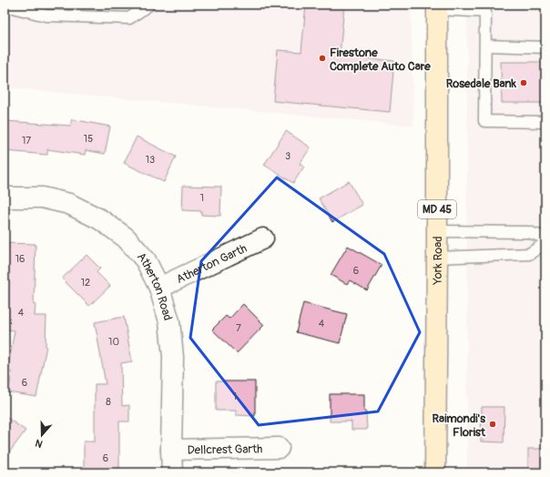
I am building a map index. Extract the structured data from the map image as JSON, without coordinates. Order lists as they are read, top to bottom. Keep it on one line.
{"streets":{"main road":["MD 45","York Road"],"street":["Atherton Garth","Atherton Road","Dellcrest Garth"]},"crossings":[["Atherton Garth","Atherton Road"],["Atherton Road","Dellcrest Garth"]],"places":["Firestone Complete Auto Care","Rosedale Bank","Raimondi's Florist"],"house_numbers":["15","17","3","13","1","16","6","12","4","4","7","10","6","1","8","6"],"north":"bottom"}
